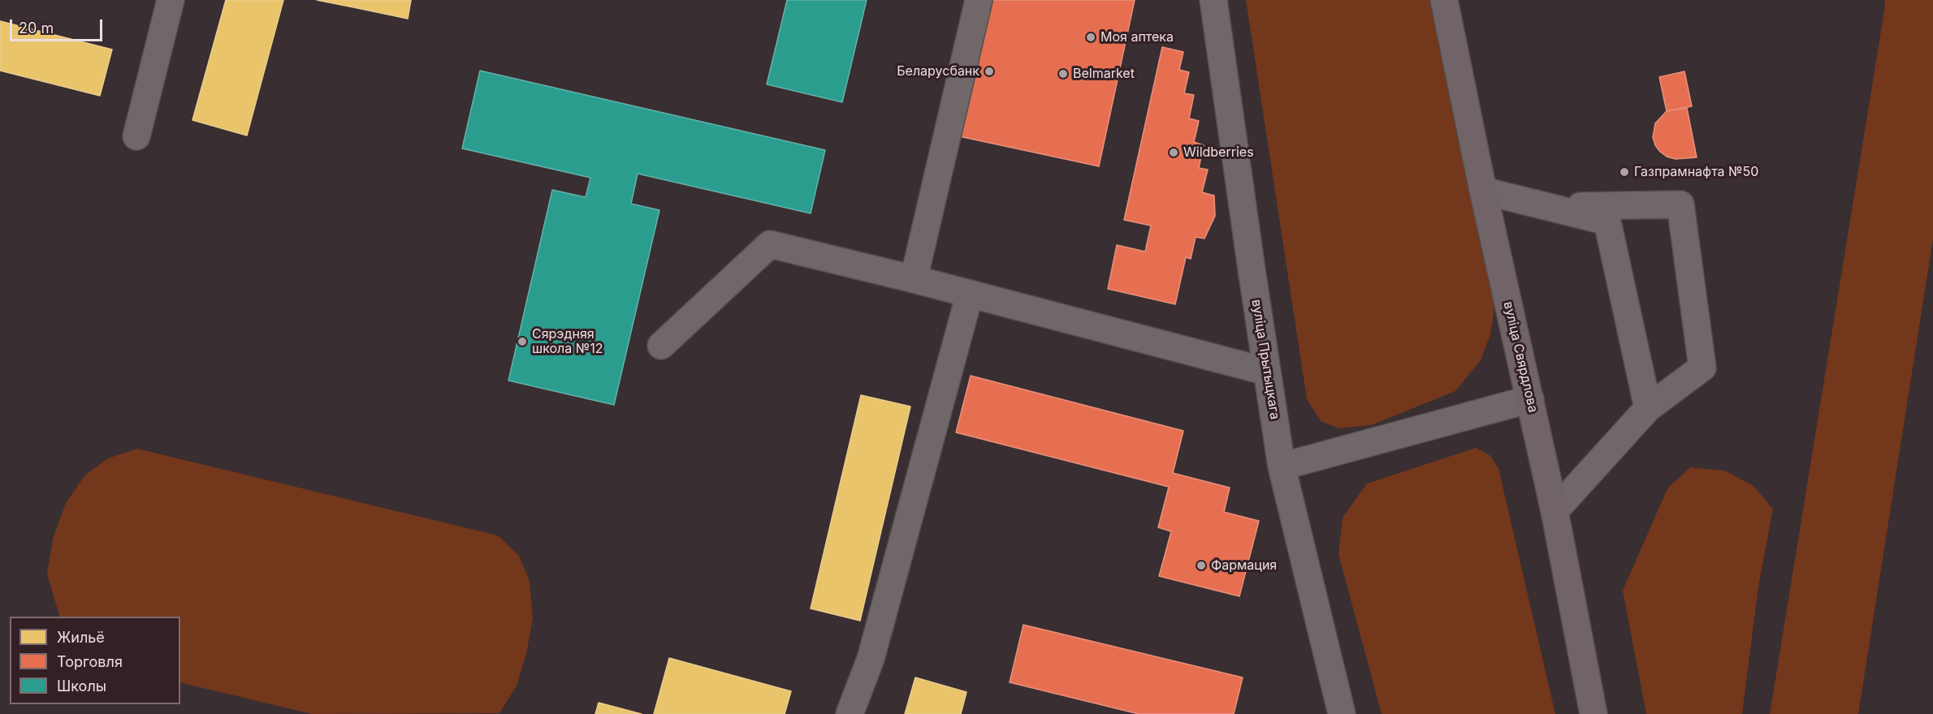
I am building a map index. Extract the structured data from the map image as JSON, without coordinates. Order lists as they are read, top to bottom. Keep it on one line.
{"streets":{"main road":["вуліца Свярдлова"],"street":["вуліца Прытыцкага"]},"places":["Моя аптека","Беларусбанк","Belmarket","Wildberries","Газпрамнафта №50","Сярэдняя школа №12","Фармация"],"legend":["Жильё","Торговля","Школы"],"scale_bar":"20 m"}
